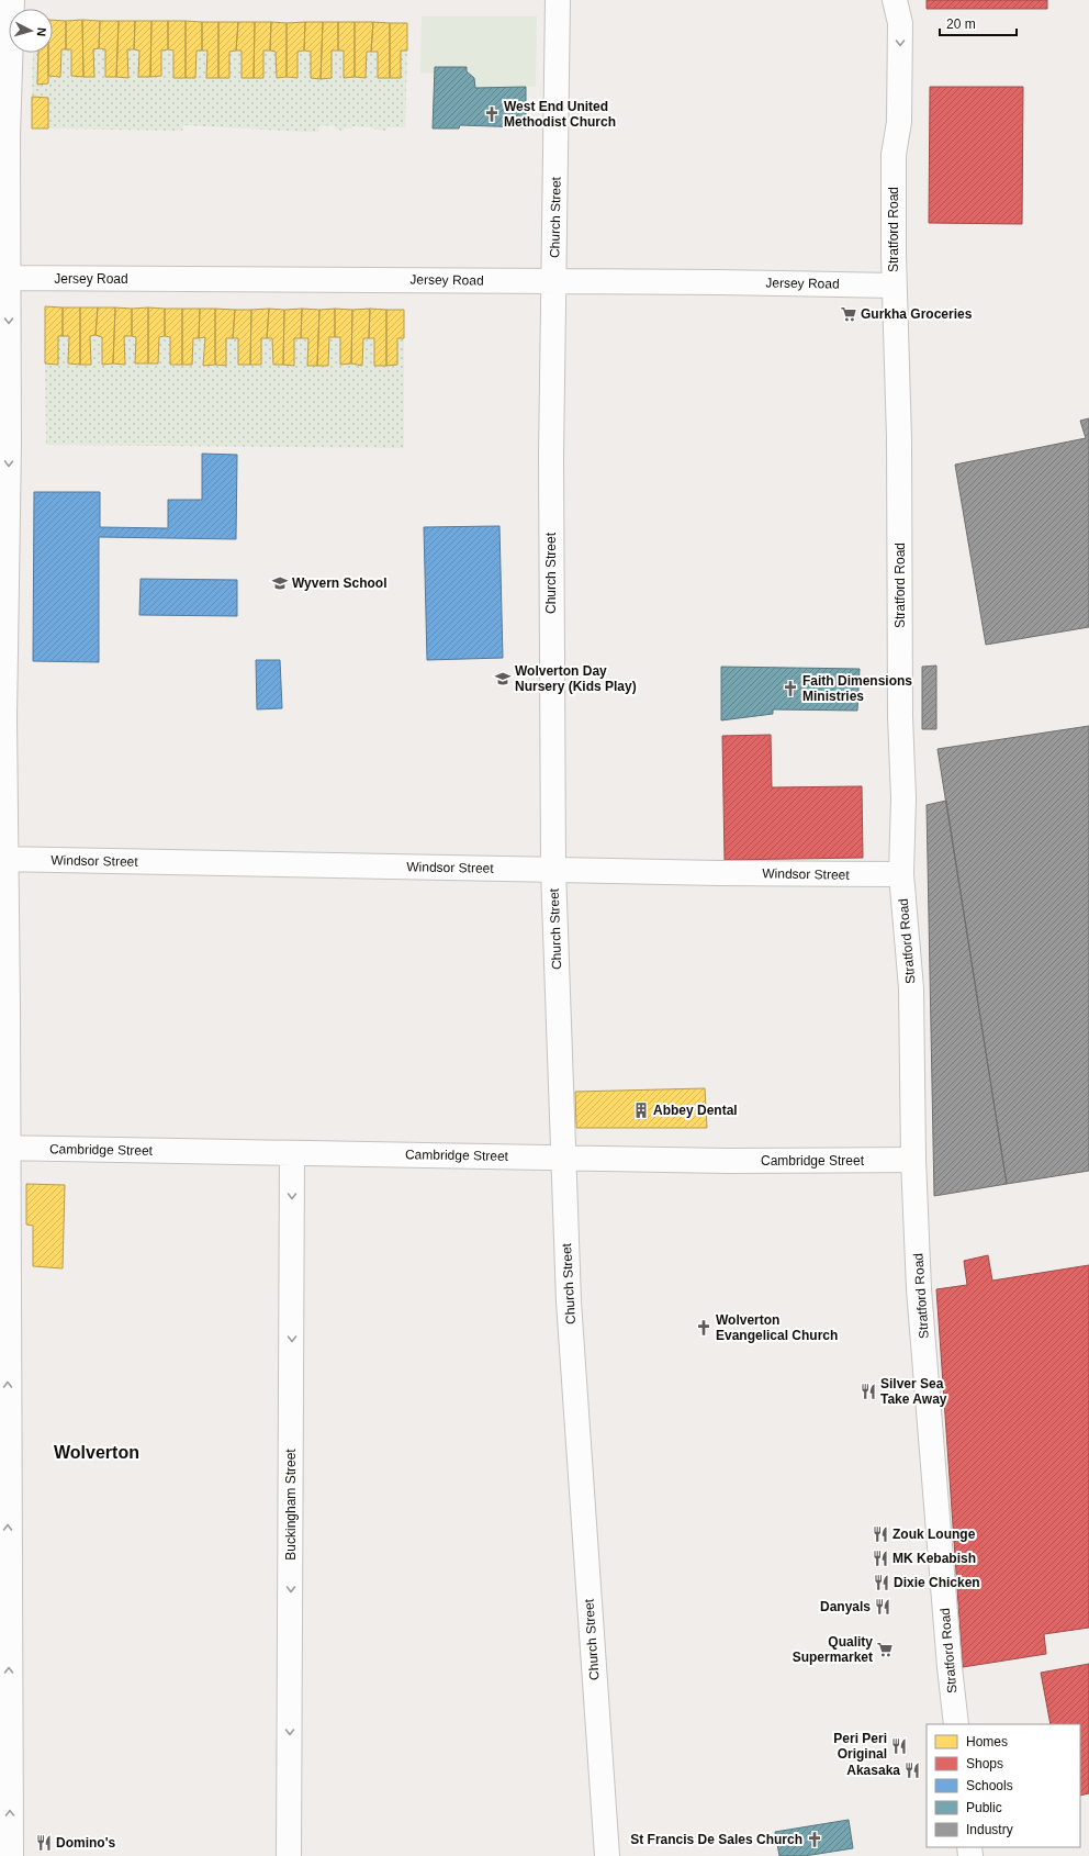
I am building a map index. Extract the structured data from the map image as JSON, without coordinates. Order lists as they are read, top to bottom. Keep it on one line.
{"streets":{"street":["Church Street","Stratford Road","Jersey Road","Windsor Street","Cambridge Street","Buckingham Street"]},"crossings":[["Church Street","Jersey Road"],["Church Street","Windsor Street"],["Church Street","Cambridge Street"],["Stratford Road","Jersey Road"],["Stratford Road","Windsor Street"],["Stratford Road","Cambridge Street"],["Cambridge Street","Buckingham Street"]],"one_way":["Buckingham Street"],"districts":["Wolverton"],"places":{"church":["West End United Methodist Church","Faith Dimensions Ministries","Wolverton Evangelical Church","St Francis De Sales Church"],"supermarket":["Gurkha Groceries","Quality Supermarket"],"school or university":["Wyvern School","Wolverton Day Nursery (Kids Play)"],"building":["Abbey Dental"],"restaurant":["Silver Sea Take Away","Zouk Lounge","MK Kebabish","Dixie Chicken","Danyals","Peri Peri Original","Akasaka","Domino's"]},"legend":["Homes","Shops","Schools","Public","Industry"],"scale_bar":"20 m","north":"right"}
